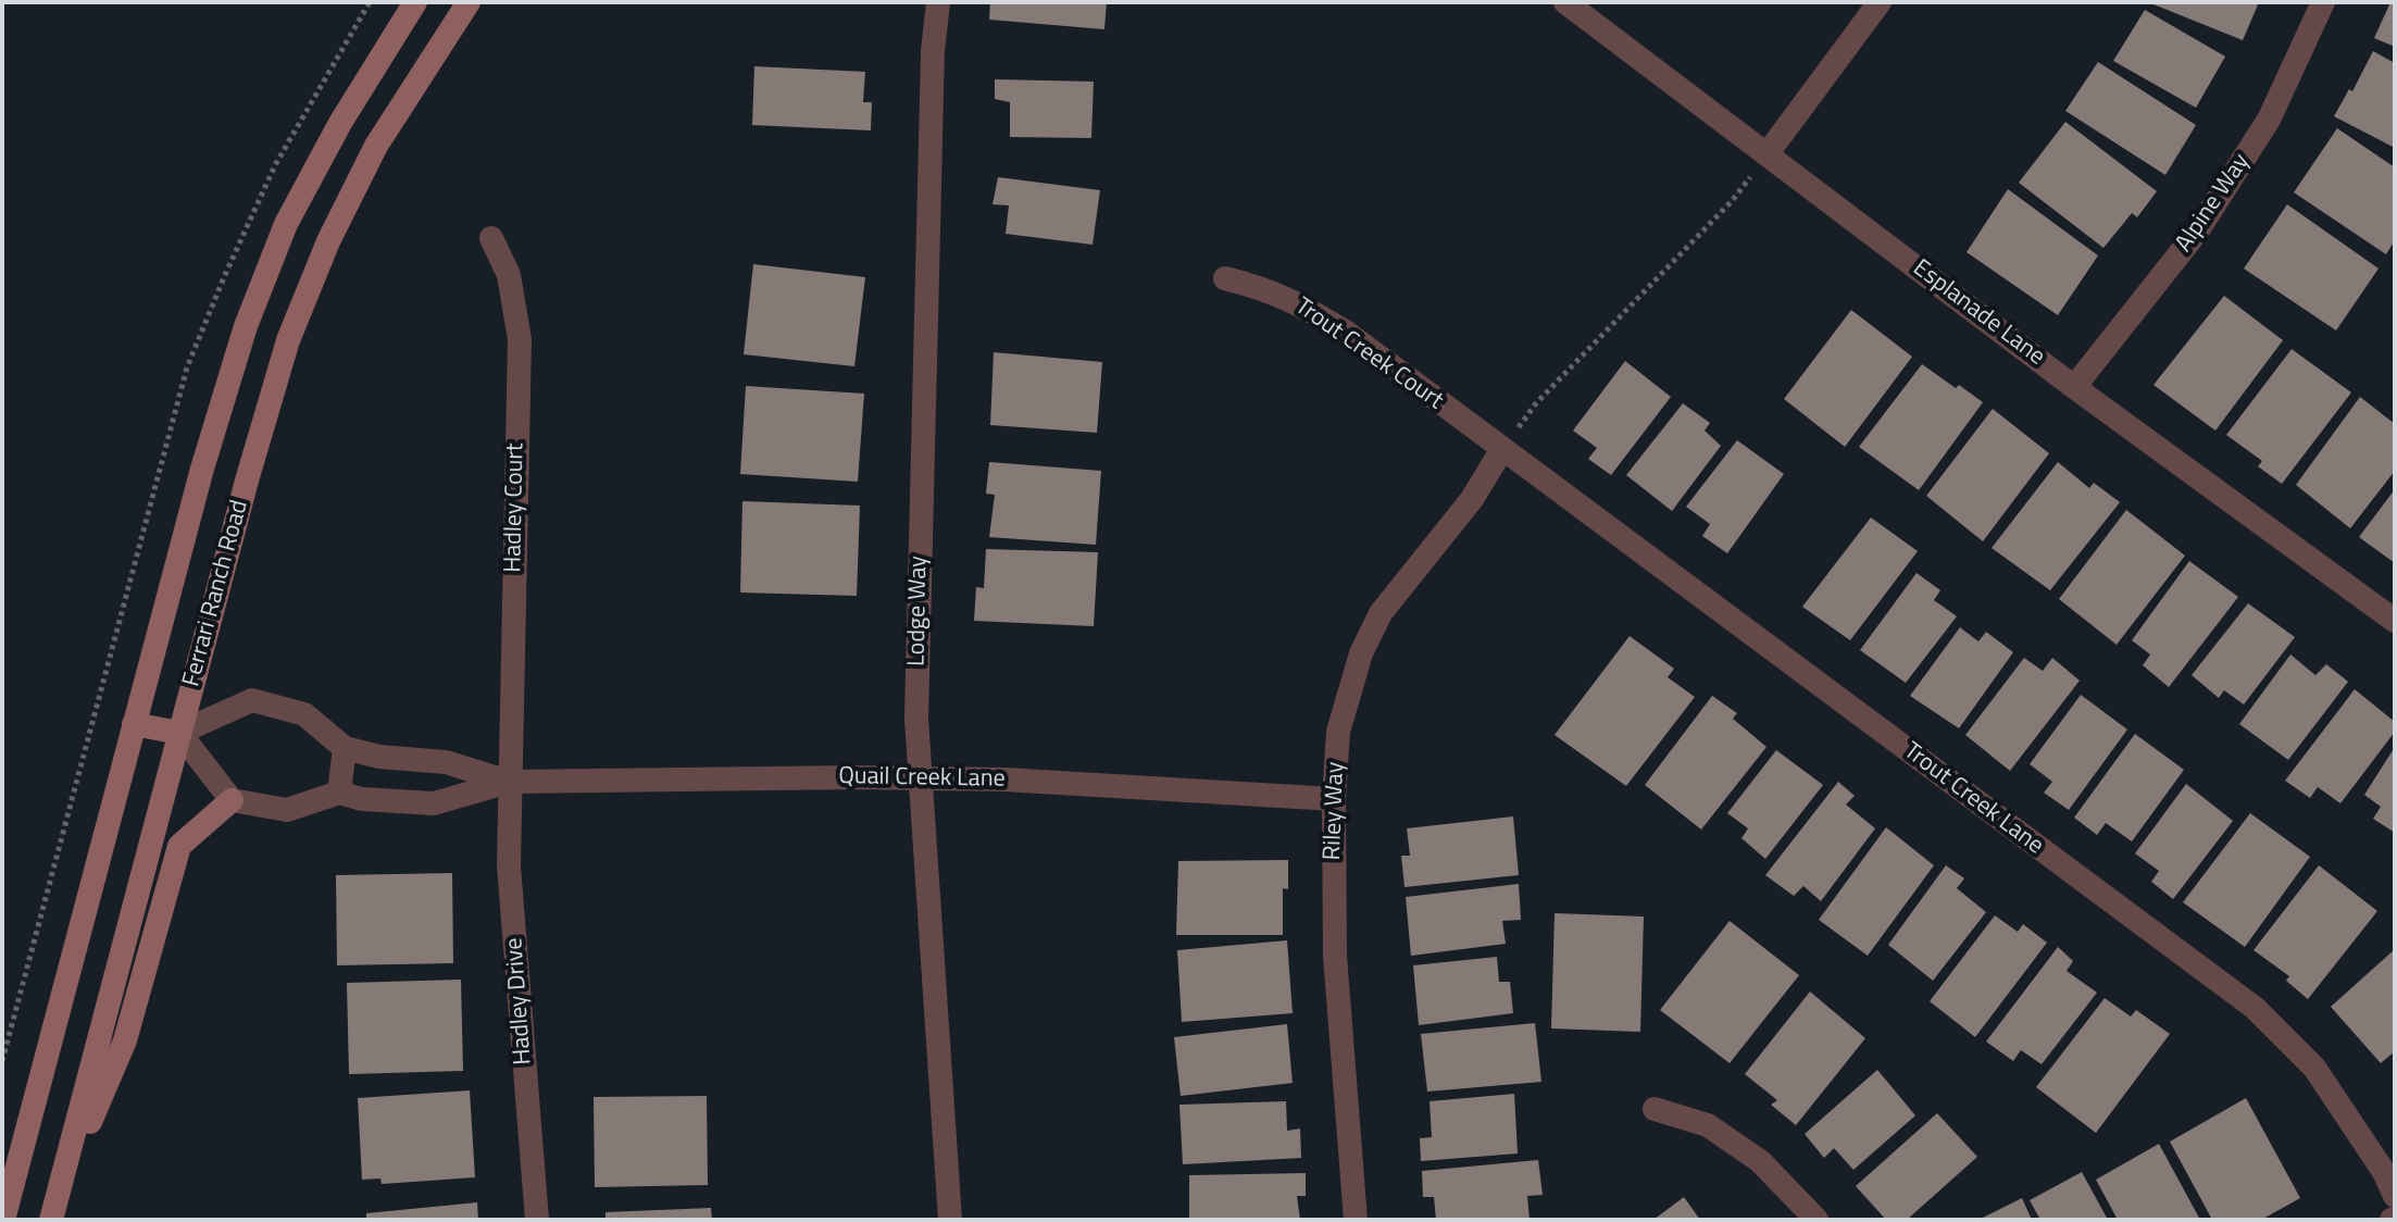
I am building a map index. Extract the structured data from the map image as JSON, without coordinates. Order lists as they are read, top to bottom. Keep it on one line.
{"streets":{"main road":["Ferrari Ranch Road"],"street":["Alpine Way","Esplanade Lane","Trout Creek Court","Hadley Court","Lodge Way","Quail Creek Lane","Trout Creek Lane","Riley Way","Hadley Drive"]},"crossings":[["Alpine Way","Esplanade Lane"],["Trout Creek Court","Trout Creek Lane"],["Trout Creek Court","Riley Way"],["Hadley Court","Quail Creek Lane"],["Hadley Court","Hadley Drive"],["Lodge Way","Quail Creek Lane"],["Quail Creek Lane","Riley Way"],["Quail Creek Lane","Hadley Drive"],["Trout Creek Lane","Riley Way"]]}
